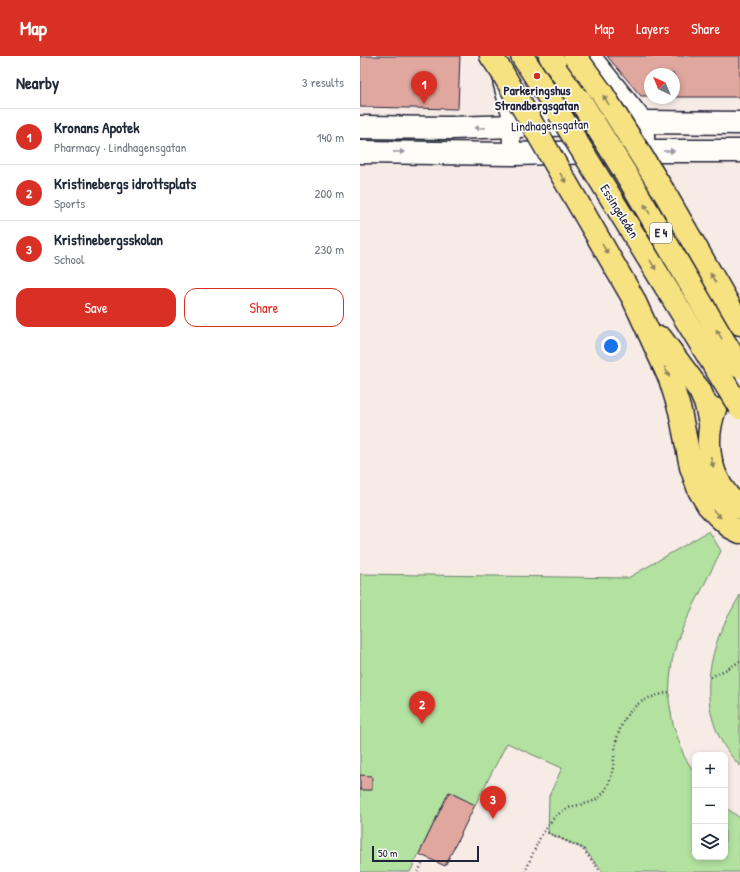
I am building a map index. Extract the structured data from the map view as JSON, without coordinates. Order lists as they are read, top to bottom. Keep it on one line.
{"streets":{"highway":["Essingeleden","E 4"],"street":["Lindhagensgatan"]},"places":["Parkeringshus Strandbergsgatan"],"scale_bar":"50 m","north":"top left","page":{"header":"Map","nav":["Map","Layers","Share"],"heading":["Nearby","3 results"],"pins":["1","2","3"],"list":[{"mark":"1","name":"Kronans Apotek","note":"Pharmacy · Lindhagensgatan","value":"140 m"},{"mark":"2","name":"Kristinebergs idrottsplats","note":"Sports","value":"200 m"},{"mark":"3","name":"Kristinebergsskolan","note":"School","value":"230 m"}],"buttons":["Save","Share"],"map_buttons":["+","−"],"scale":"50 m"}}
